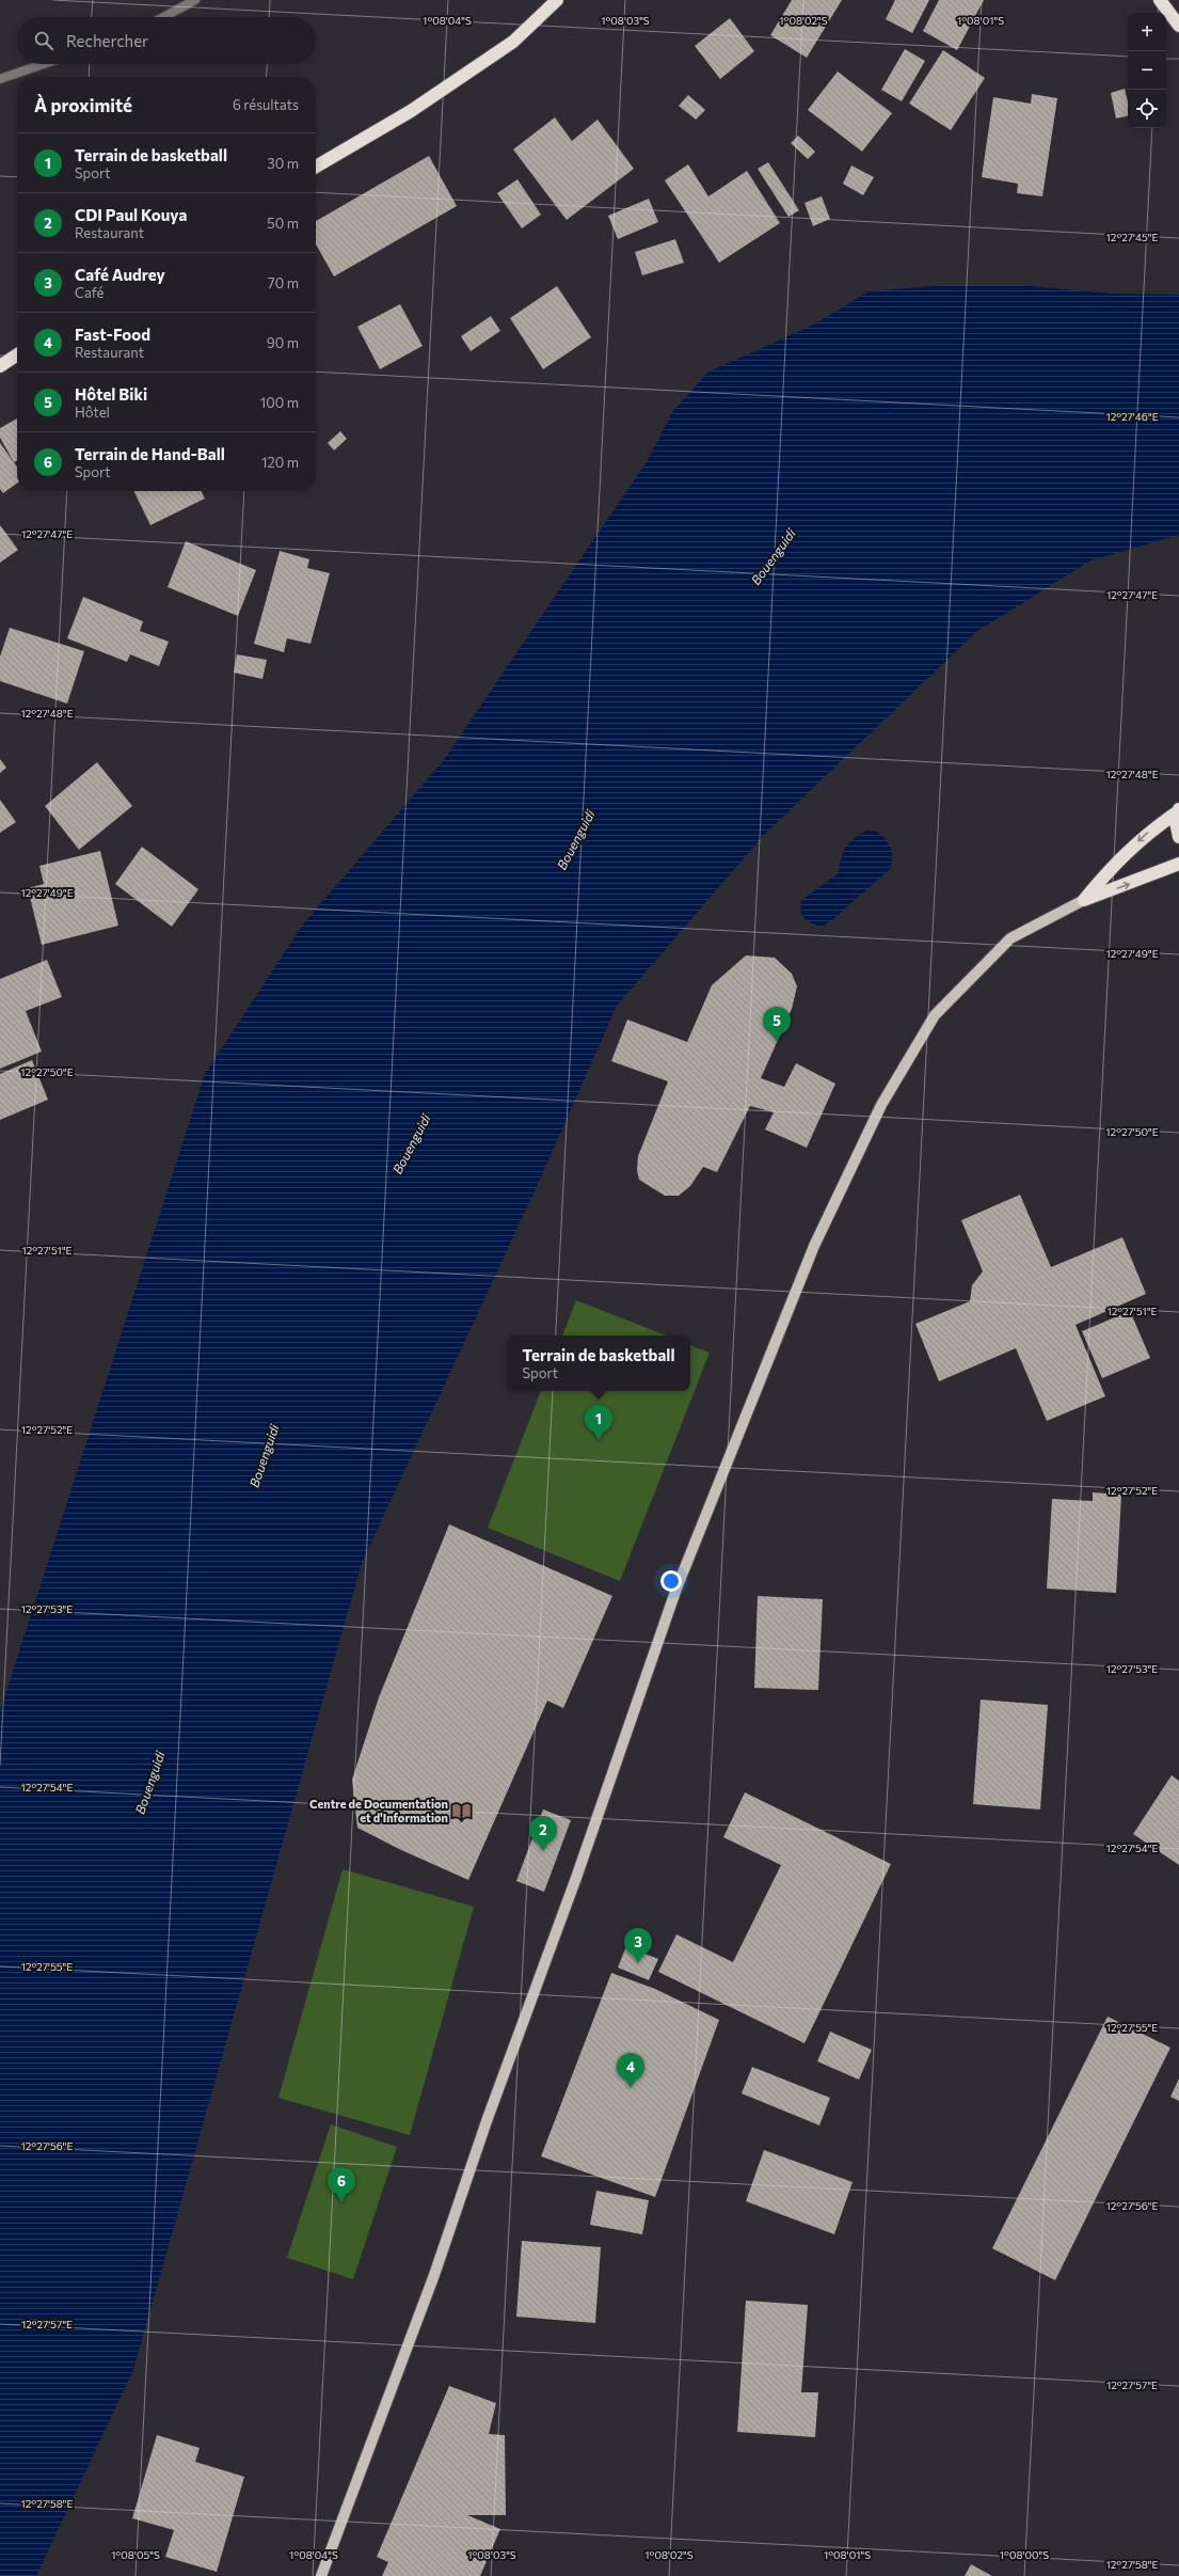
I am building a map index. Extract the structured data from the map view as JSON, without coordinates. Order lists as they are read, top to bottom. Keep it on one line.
{"water":["Bouenguidi"],"places":{"library":["Centre de Documentation et d'Information"]},"page":{"map_buttons":["+","−"],"search":"Rechercher","heading":["À proximité","6 résultats"],"list":[{"mark":"1","name":"Terrain de basketball","note":"Sport","value":"30 m"},{"mark":"2","name":"CDI Paul Kouya","note":"Restaurant","value":"50 m"},{"mark":"3","name":"Café Audrey","note":"Café","value":"70 m"},{"mark":"4","name":"Fast-Food","note":"Restaurant","value":"90 m"},{"mark":"5","name":"Hôtel Biki","note":"Hôtel","value":"100 m"},{"mark":"6","name":"Terrain de Hand-Ball","note":"Sport","value":"120 m"}],"pins":["5","1","2","3","4","6"],"popup":["Terrain de basketball","Sport"]},"coordinates":["1°08'04\"S","1°08'03\"S","1°08'02\"S","1°08'01\"S","12°27'45\"E","12°27'46\"E","12°27'47\"E","12°27'48\"E","12°27'49\"E","12°27'50\"E","12°27'51\"E","12°27'52\"E","12°27'53\"E","12°27'54\"E","12°27'55\"E","12°27'56\"E","12°27'57\"E","12°27'58\"E","1°08'05\"S","1°08'00\"S"]}
